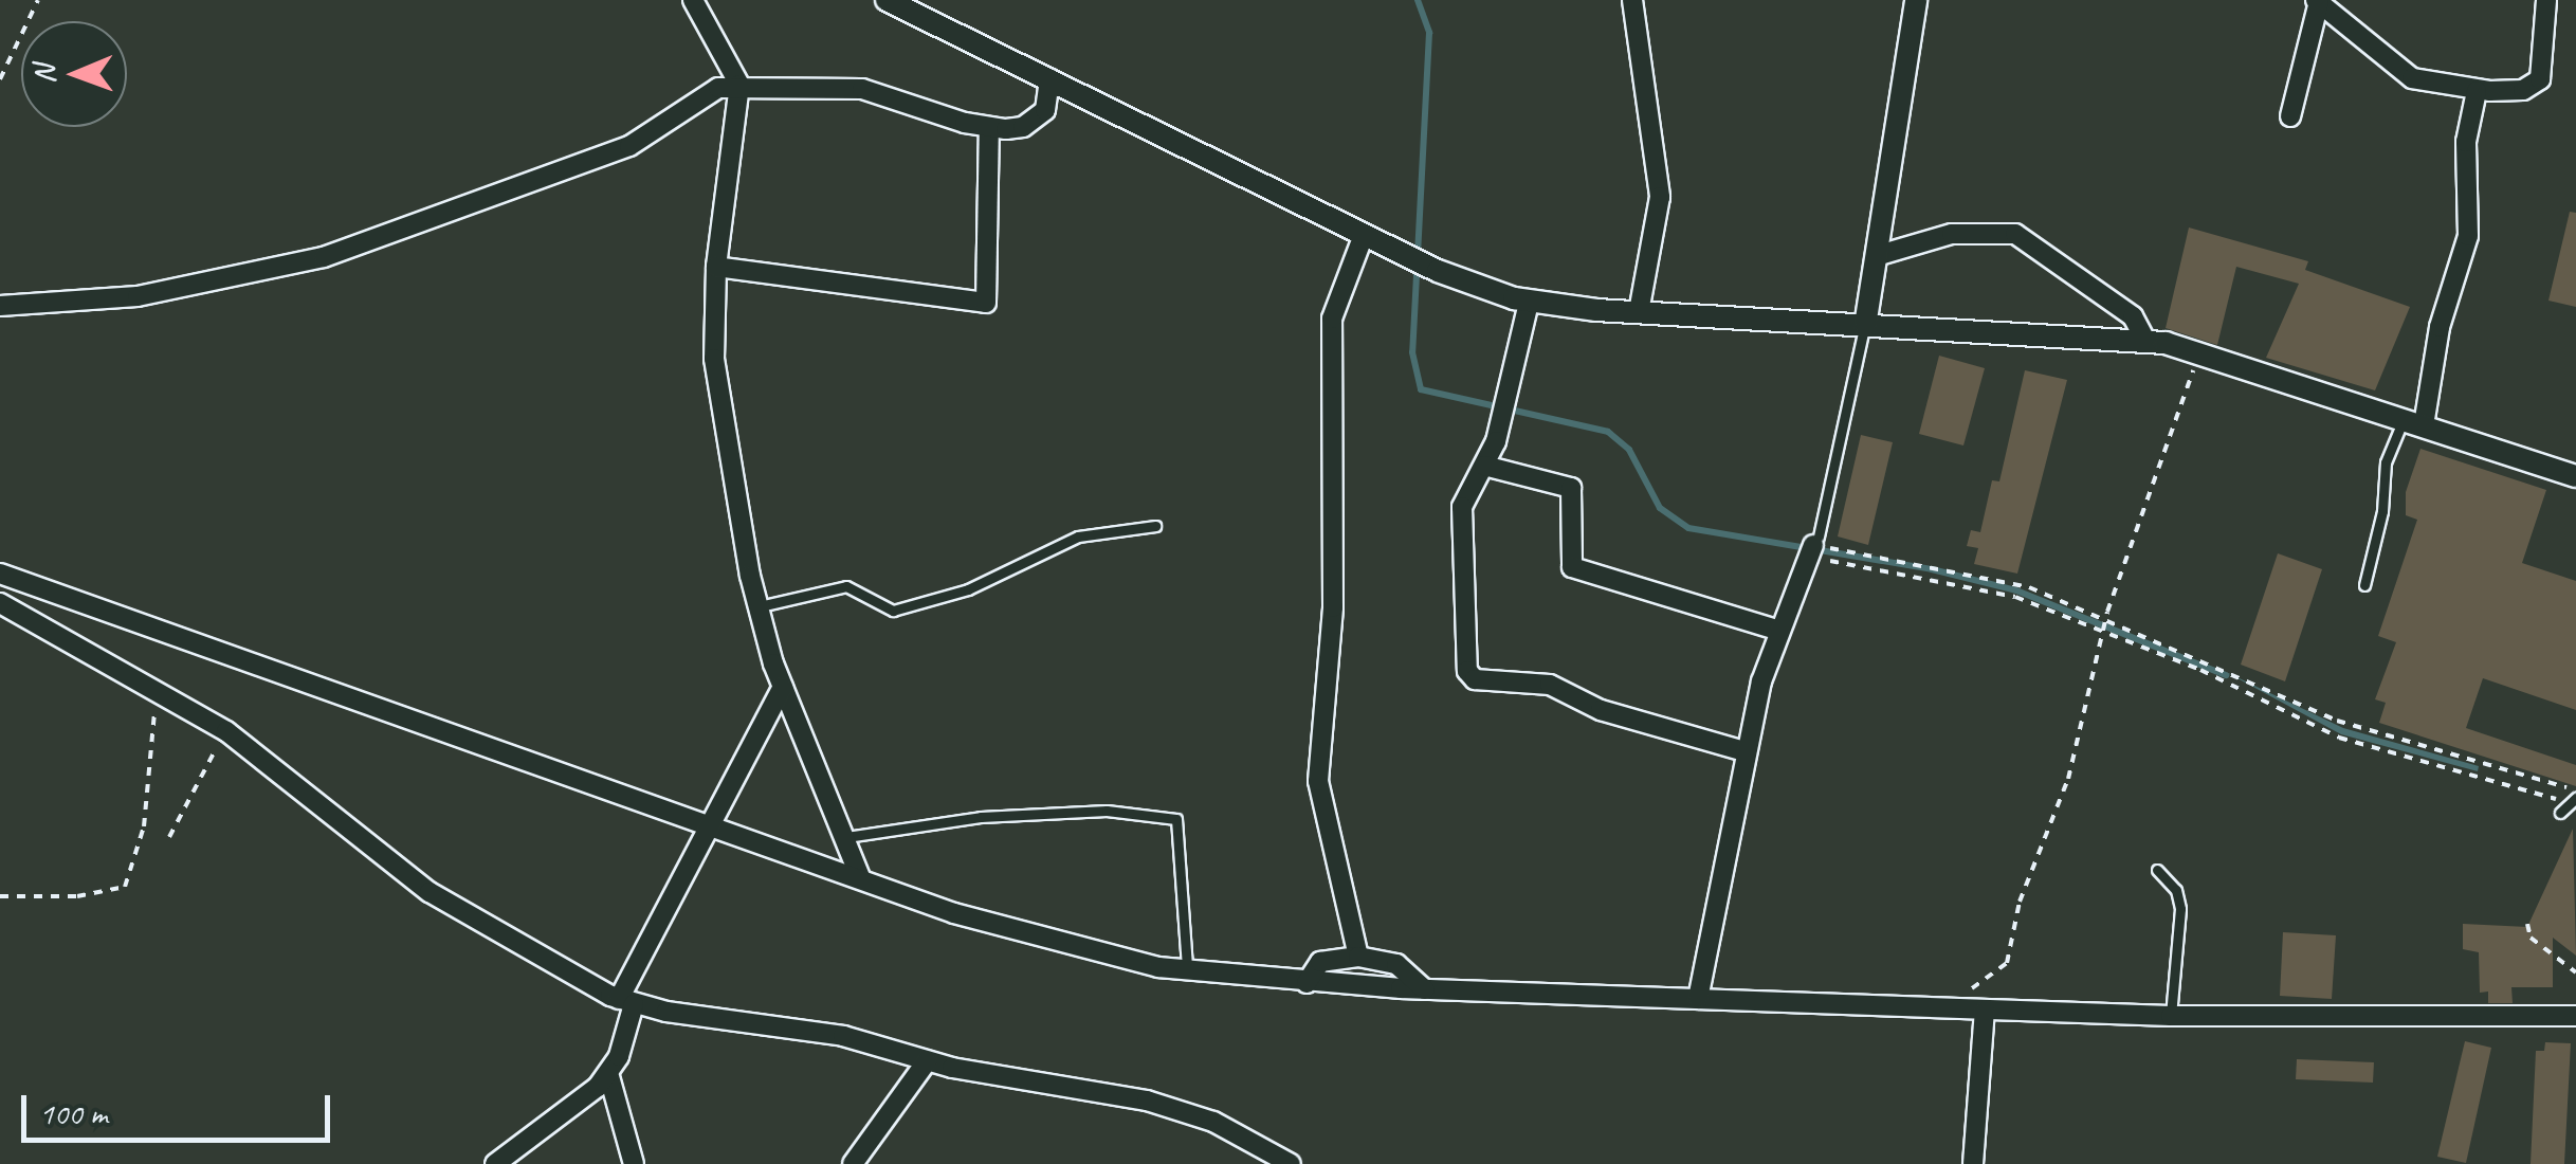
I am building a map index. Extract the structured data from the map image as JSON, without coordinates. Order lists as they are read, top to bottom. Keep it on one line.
{"scale_bar":"100 m","north":"left"}
